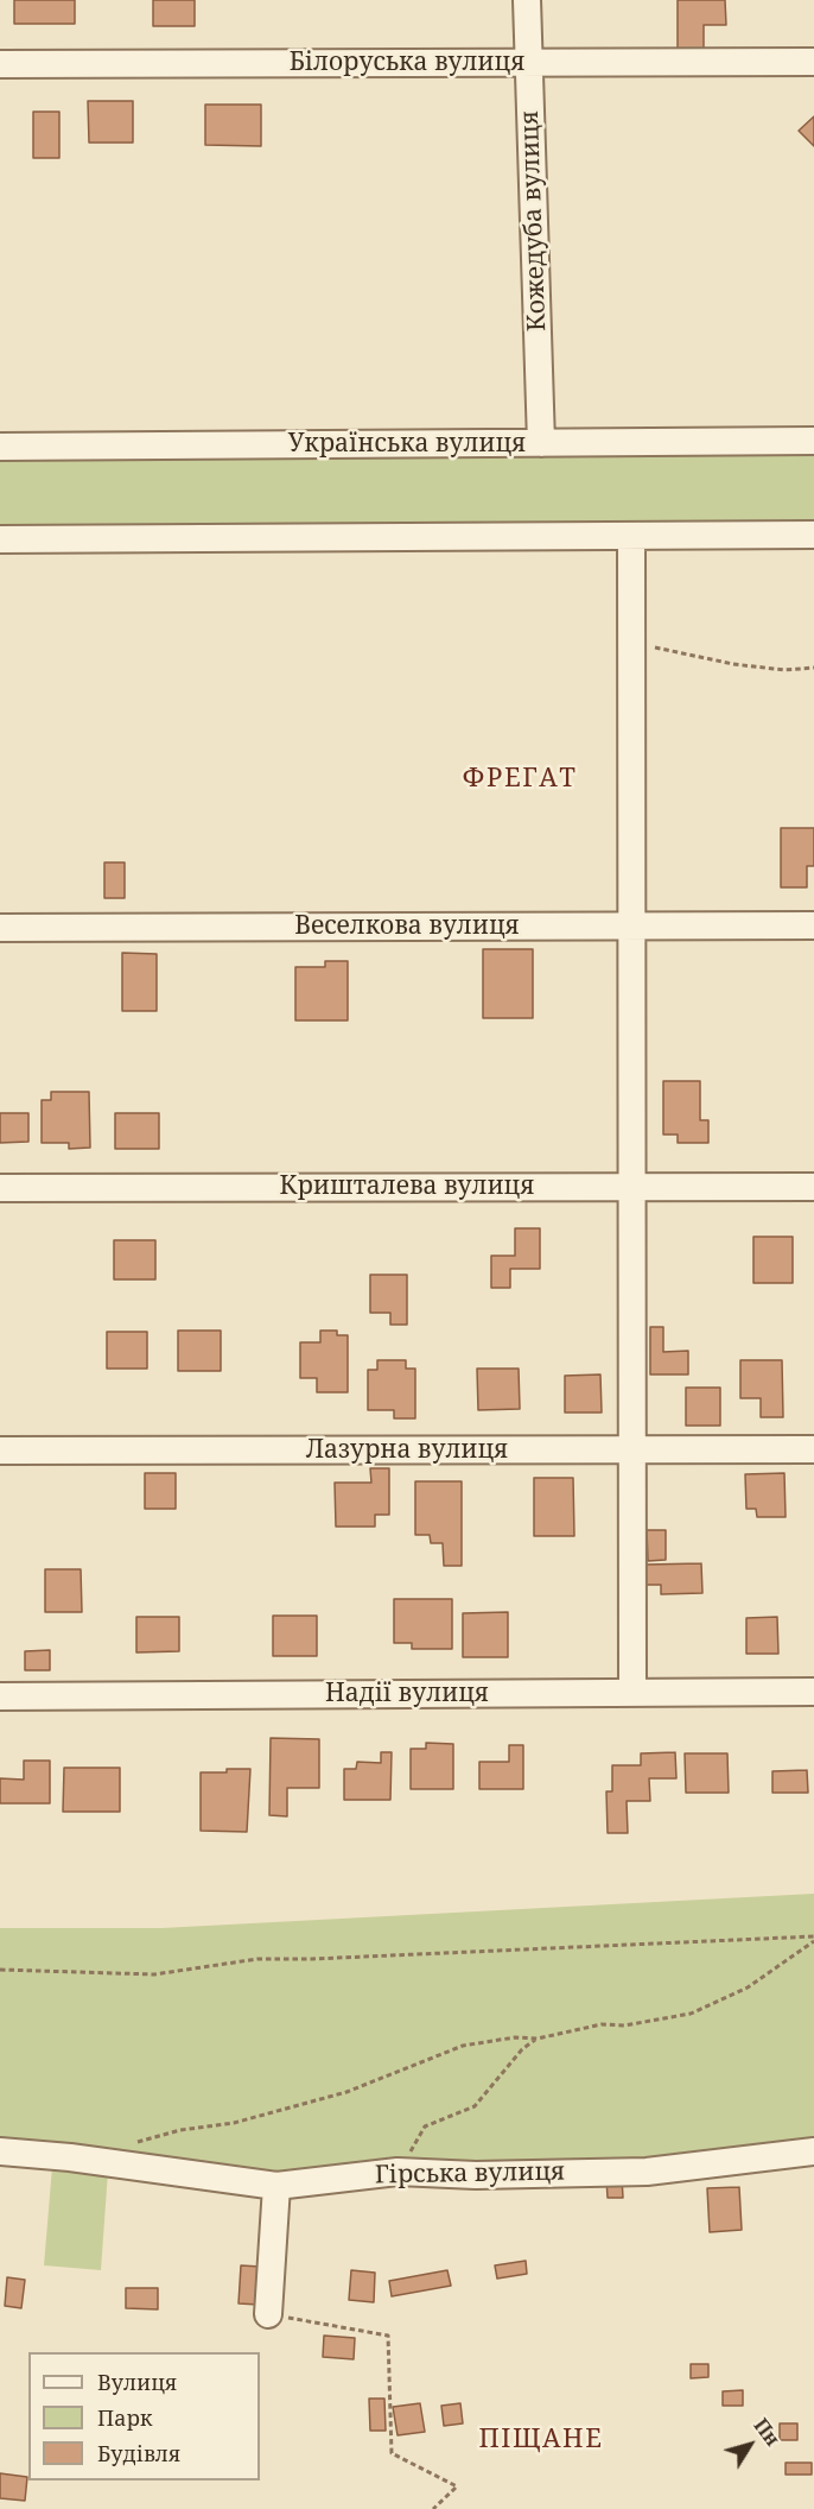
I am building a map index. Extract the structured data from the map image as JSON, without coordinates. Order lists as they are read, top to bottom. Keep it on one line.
{"streets":{"street":["Білоруська вулиця","Кожедуба вулиця","Українська вулиця","Веселкова вулиця","Кришталева вулиця","Лазурна вулиця","Надії вулиця","Гірська вулиця"]},"crossings":[["Білоруська вулиця","Кожедуба вулиця"],["Кожедуба вулиця","Українська вулиця"]],"districts":["ФРЕГАТ","ПІЩАНЕ"],"legend":["Вулиця","Парк","Будівля"],"north":"top right"}
